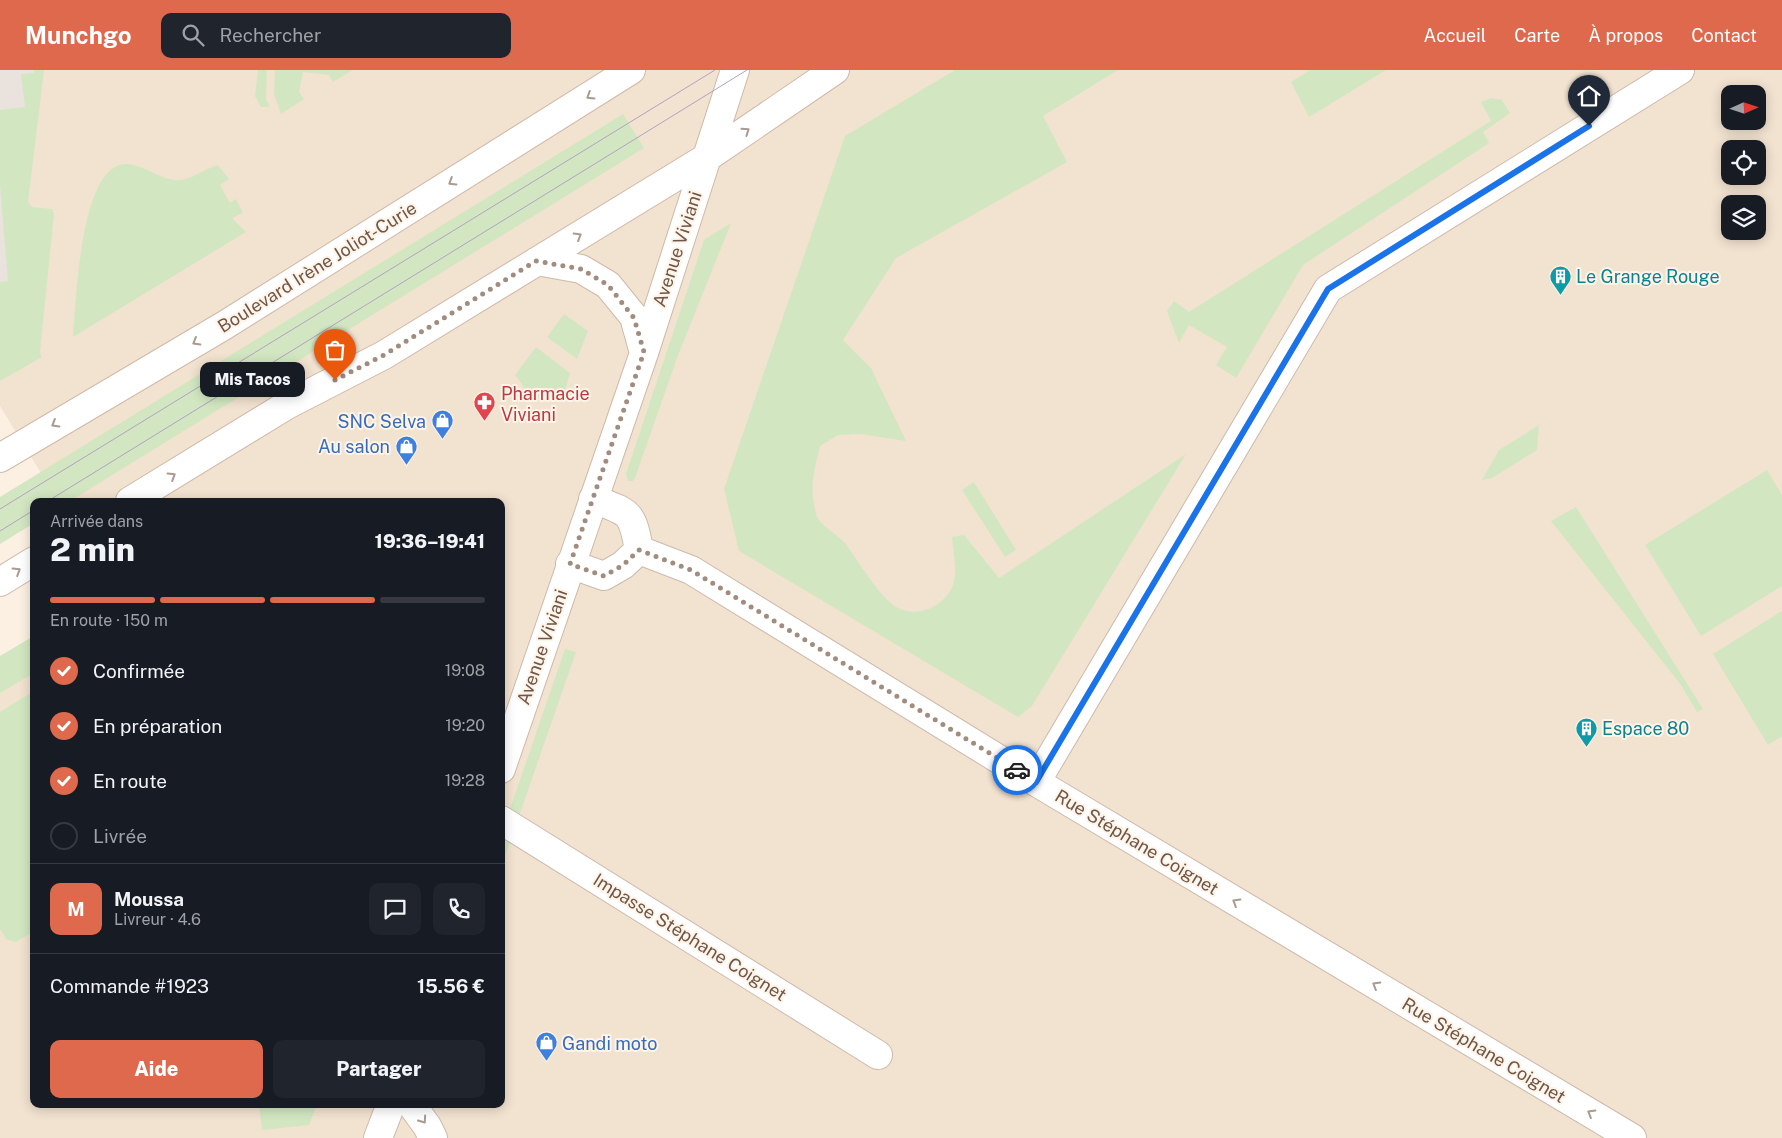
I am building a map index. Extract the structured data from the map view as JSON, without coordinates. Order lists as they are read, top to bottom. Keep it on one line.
{"streets":{"street":["Avenue Viviani","Boulevard Irène Joliot-Curie","Rue Stéphane Coignet","Impasse Stéphane Coignet"]},"one_way":["Rue Stéphane Coignet"],"places":{"building":["Le Grange Rouge","Espace 80"],"other":["Mis Tacos"],"pharmacy":["Pharmacie Viviani"],"shop":["SNC Selva","Au salon","Gandi moto"]},"north":"right","page":{"header":"Munchgo","search":"Rechercher","nav":["Accueil","Carte","À propos","Contact"],"bubble":"Mis Tacos","heading":["2 min","Arrivée dans","19:36–19:41"],"panel":["Moussa","Livreur · 4.6","Commande #1923","15.56 €"],"bar":"En route · 150 m","list":[["Confirmée","19:08"],["En préparation","19:20"],["En route","19:28"],"Livrée"],"round":"M","buttons":["Aide","Partager"]}}
